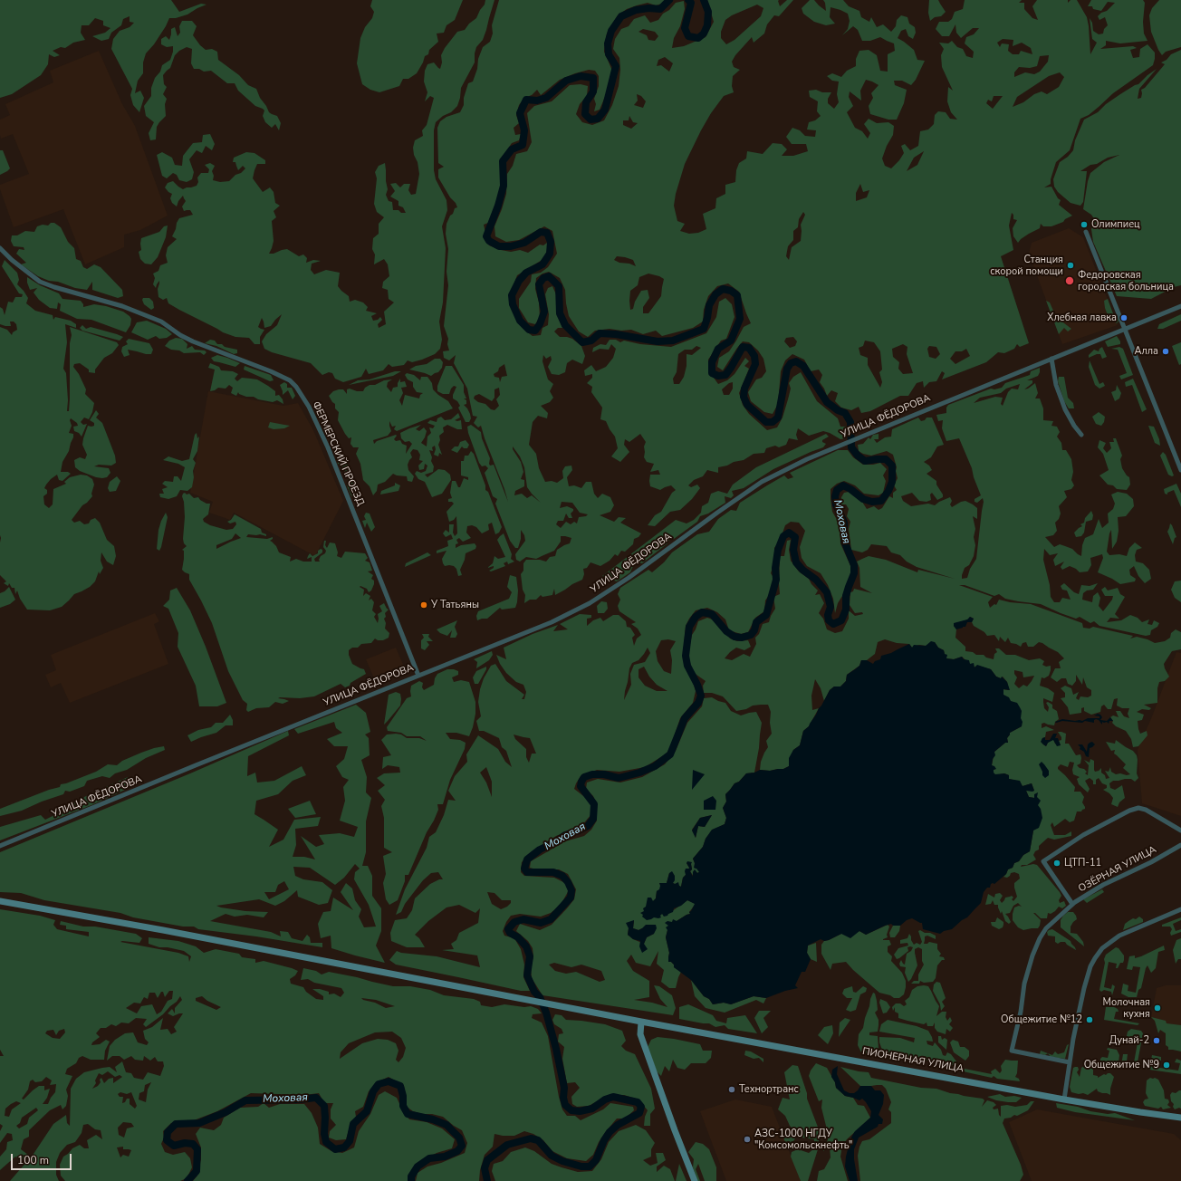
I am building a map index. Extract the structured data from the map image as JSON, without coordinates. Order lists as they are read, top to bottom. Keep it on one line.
{"streets":{"main road":["ПИОНЕРНАЯ УЛИЦА"],"street":["УЛИЦА ФЁДОРОВА","ФЕРМЕРСКИЙ ПРОЕЗД","ОЗЁРНАЯ УЛИЦА"]},"crossings":[["УЛИЦА ФЁДОРОВА","ФЕРМЕРСКИЙ ПРОЕЗД"]],"water":["Моховая"],"places":["Олимпиец","Станция скорой помощи","Федоровская городская больница","Хлебная лавка","Алла","У Татьяны","ЦТП-11","Молочная кухня","Общежитие №12","Дунай-2","Общежитие №9","Технортранс","АЗС-1000 НГДУ \"Комсомольскнефть\""],"scale_bar":"100 m"}
